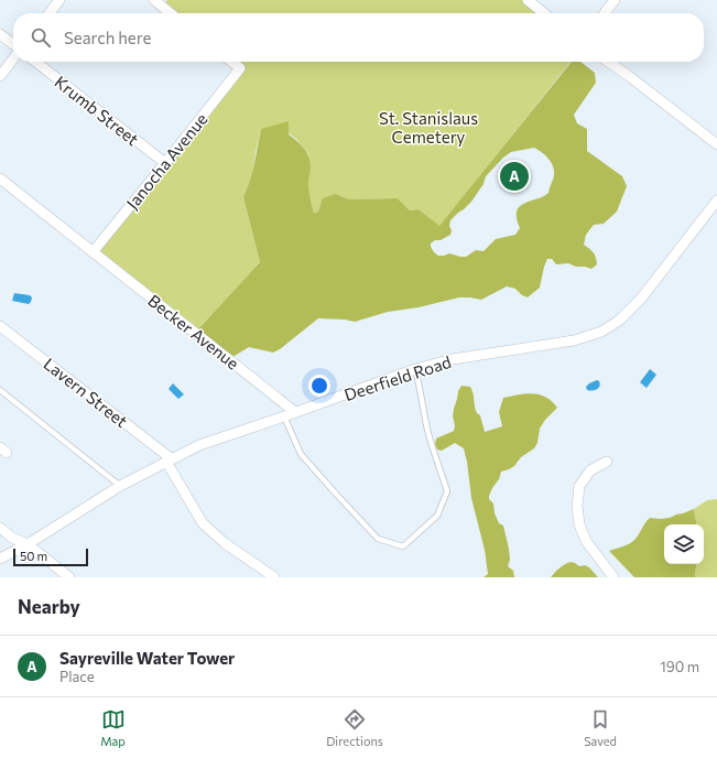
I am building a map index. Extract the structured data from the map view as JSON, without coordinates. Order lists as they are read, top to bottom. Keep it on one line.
{"streets":{"street":["Krumb Street","Janocha Avenue","Becker Avenue","Deerfield Road","Lavern Street"]},"crossings":[["Krumb Street","Janocha Avenue"],["Janocha Avenue","Becker Avenue"],["Becker Avenue","Deerfield Road"],["Deerfield Road","Lavern Street"]],"parks":["St. Stanislaus Cemetery"],"scale_bar":"50 m","page":{"search":"Search here","pins":"A","scale":"50 m","heading":"Nearby","list":[{"mark":"A","name":"Sayreville Water Tower","note":"Place","value":"190 m"}],"nav":["Map","Directions","Saved"]}}
